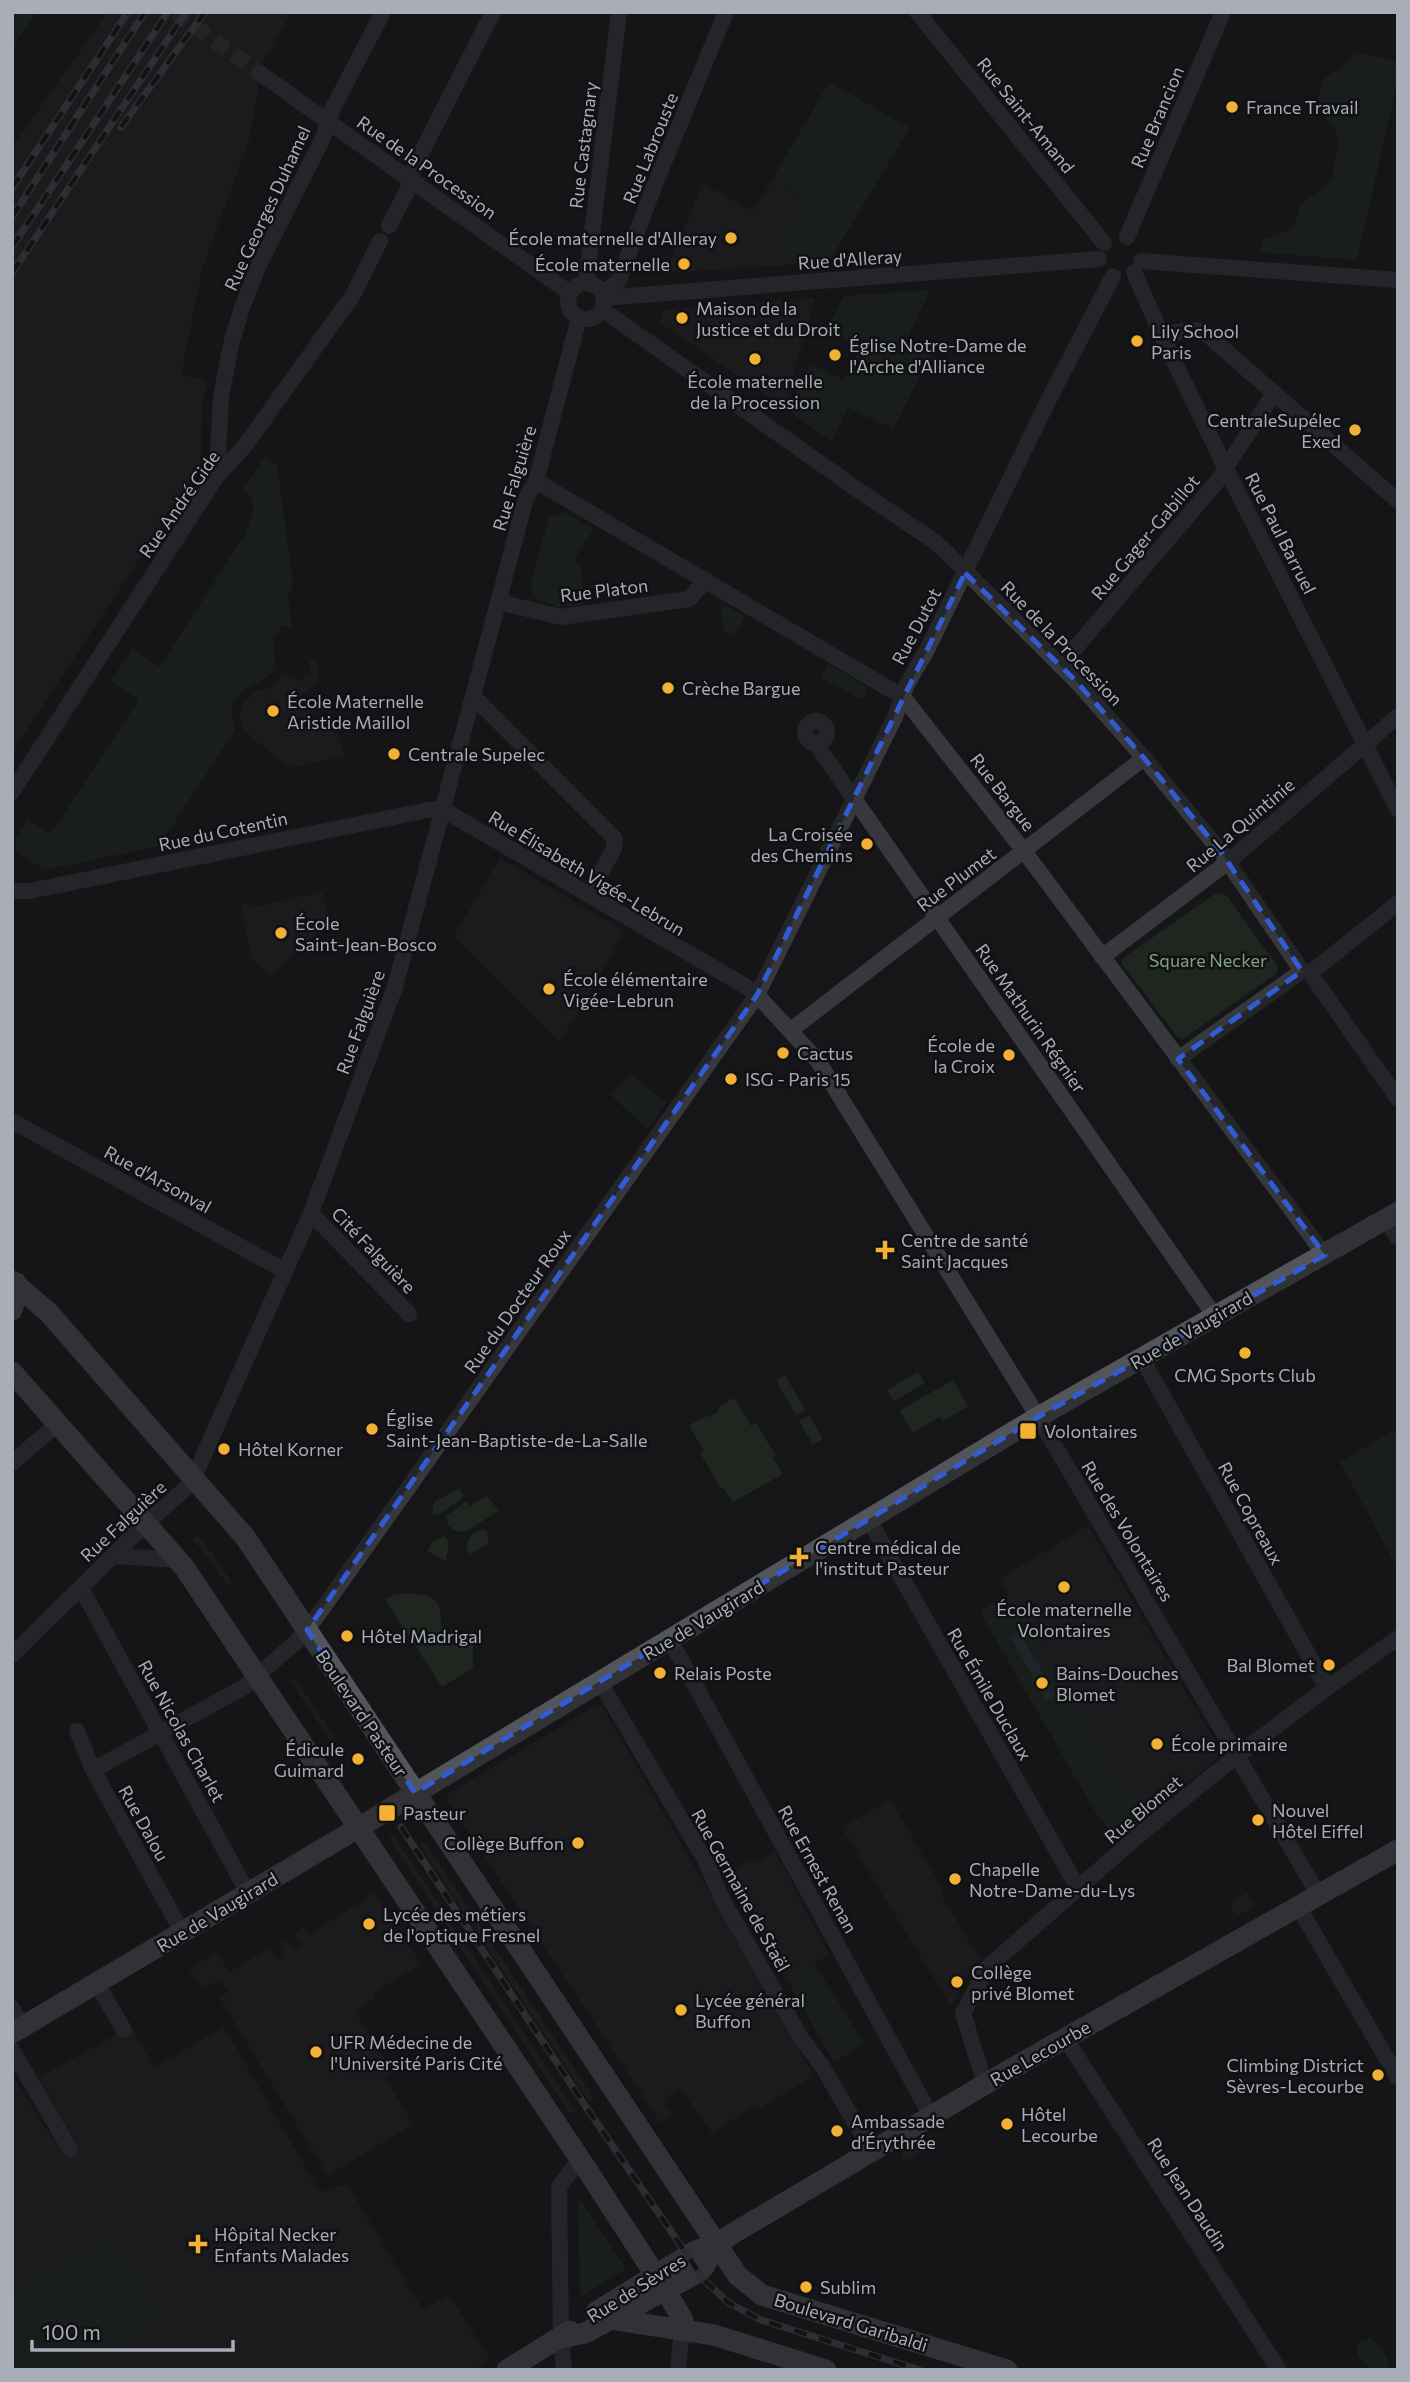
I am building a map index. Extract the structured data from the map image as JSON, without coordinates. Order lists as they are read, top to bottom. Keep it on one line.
{"streets":{"main road":["Rue de Vaugirard","Boulevard Pasteur","Rue Lecourbe","Rue de Sèvres","Boulevard Garibaldi"],"street":["Rue Saint-Amand","Rue Brancion","Rue Castagnary","Rue Labrouste","Rue de la Procession","Rue Georges Duhamel","Rue d'Alleray","Rue Falguière","Rue André Gide","Rue Paul Barruel","Rue Gager-Gabillot","Rue Platon","Rue Dutot","Rue Bargue","Rue La Quintinie","Rue du Cotentin","Rue Élisabeth Vigée-Lebrun","Rue Plumet","Rue Mathurin Régnier","Rue d'Arsonval","Cité Falguière","Rue du Docteur Roux","Rue Copreaux","Rue des Volontaires","Rue Émile Duclaux","Rue Nicolas Charlet","Rue Blomet","Rue Dalou","Rue Ernest Renan","Rue Germaine de Staël","Rue Jean Daudin"]},"crossings":[["Rue Saint-Amand","Rue Brancion"],["Rue Saint-Amand","Rue d'Alleray"],["Rue Saint-Amand","Rue Paul Barruel"],["Rue Saint-Amand","Rue Dutot"],["Rue Brancion","Rue d'Alleray"],["Rue Brancion","Rue Paul Barruel"],["Rue Brancion","Rue Dutot"],["Rue Castagnary","Rue Labrouste"],["Rue Castagnary","Rue de la Procession"],["Rue Castagnary","Rue d'Alleray"],["Rue Castagnary","Rue Falguière"],["Rue Labrouste","Rue de la Procession"],["Rue Labrouste","Rue d'Alleray"],["Rue Labrouste","Rue Falguière"],["Rue de la Procession","Rue Georges Duhamel"],["Rue de la Procession","Rue d'Alleray"],["Rue de la Procession","Rue Falguière"],["Rue de la Procession","Rue Gager-Gabillot"],["Rue de la Procession","Rue Dutot"],["Rue de la Procession","Rue La Quintinie"],["Rue de la Procession","Rue Plumet"],["Rue Georges Duhamel","Rue André Gide"],["Rue d'Alleray","Rue Falguière"],["Rue d'Alleray","Rue Paul Barruel"],["Rue d'Alleray","Rue Dutot"],["Rue Falguière","Rue Platon"],["Rue Falguière","Rue Bargue"],["Rue Falguière","Rue du Cotentin"],["Rue Falguière","Rue Élisabeth Vigée-Lebrun"],["Rue Falguière","Rue d'Arsonval"],["Rue Falguière","Cité Falguière"],["Rue Falguière","Boulevard Pasteur"],["Rue Falguière","Rue Nicolas Charlet"],["Rue Paul Barruel","Rue Gager-Gabillot"],["Rue Paul Barruel","Rue Dutot"],["Rue Paul Barruel","Rue La Quintinie"],["Rue Platon","Rue Bargue"],["Rue Dutot","Rue Bargue"],["Rue Dutot","Rue Mathurin Régnier"],["Rue Dutot","Rue du Docteur Roux"],["Rue Dutot","Rue des Volontaires"],["Rue Bargue","Rue La Quintinie"],["Rue Bargue","Rue Plumet"],["Rue Bargue","Rue de Vaugirard"],["Rue du Cotentin","Rue Élisabeth Vigée-Lebrun"],["Rue Élisabeth Vigée-Lebrun","Rue des Volontaires"],["Rue Plumet","Rue Mathurin Régnier"],["Rue Plumet","Rue des Volontaires"],["Rue Mathurin Régnier","Rue de Vaugirard"],["Rue du Docteur Roux","Rue des Volontaires"],["Rue du Docteur Roux","Boulevard Pasteur"],["Rue du Docteur Roux","Rue Nicolas Charlet"],["Rue du Docteur Roux","Rue Dalou"],["Rue de Vaugirard","Rue Copreaux"],["Rue de Vaugirard","Rue des Volontaires"],["Rue de Vaugirard","Rue Émile Duclaux"],["Rue de Vaugirard","Boulevard Pasteur"],["Rue de Vaugirard","Rue Nicolas Charlet"],["Rue de Vaugirard","Rue Dalou"],["Rue de Vaugirard","Rue Ernest Renan"],["Rue de Vaugirard","Rue Germaine de Staël"],["Rue Copreaux","Rue Blomet"],["Rue des Volontaires","Rue Blomet"],["Rue des Volontaires","Rue Lecourbe"],["Rue Émile Duclaux","Rue Blomet"],["Boulevard Pasteur","Rue Lecourbe"],["Boulevard Pasteur","Rue de Sèvres"],["Boulevard Pasteur","Boulevard Garibaldi"],["Rue Blomet","Rue Lecourbe"],["Rue Ernest Renan","Rue Lecourbe"],["Rue Germaine de Staël","Rue Lecourbe"],["Rue Lecourbe","Rue Jean Daudin"],["Rue Lecourbe","Rue de Sèvres"],["Rue Lecourbe","Boulevard Garibaldi"],["Rue de Sèvres","Boulevard Garibaldi"]],"parks":["Square Necker"],"places":{"other":["France Travail","École maternelle d'Alleray","École maternelle","Maison de la Justice et du Droit","Lily School Paris","Église Notre-Dame de l'Arche d'Alliance","École maternelle de la Procession","CentraleSupélec Exed","Crèche Bargue","École Maternelle Aristide Maillol","Centrale Supelec","La Croisée des Chemins","École Saint-Jean-Bosco","École élémentaire Vigée-Lebrun","Cactus","École de la Croix","ISG - Paris 15","CMG Sports Club","Église Saint-Jean-Baptiste-de-La-Salle","Hôtel Korner","École maternelle Volontaires","Hôtel Madrigal","Bal Blomet","Relais Poste","Bains-Douches Blomet","École primaire","Édicule Guimard","Nouvel Hôtel Eiffel","Collège Buffon","Chapelle Notre-Dame-du-Lys","Lycée des métiers de l'optique Fresnel","Collège privé Blomet","Lycée général Buffon","UFR Médecine de l'Université Paris Cité","Climbing District Sèvres-Lecourbe","Hôtel Lecourbe","Ambassade d'Érythrée","Sublim"],"health":["Centre de santé Saint Jacques","Centre médical de l'institut Pasteur","Hôpital Necker Enfants Malades"],"transit":["Volontaires","Pasteur"]},"scale_bar":"100 m"}
